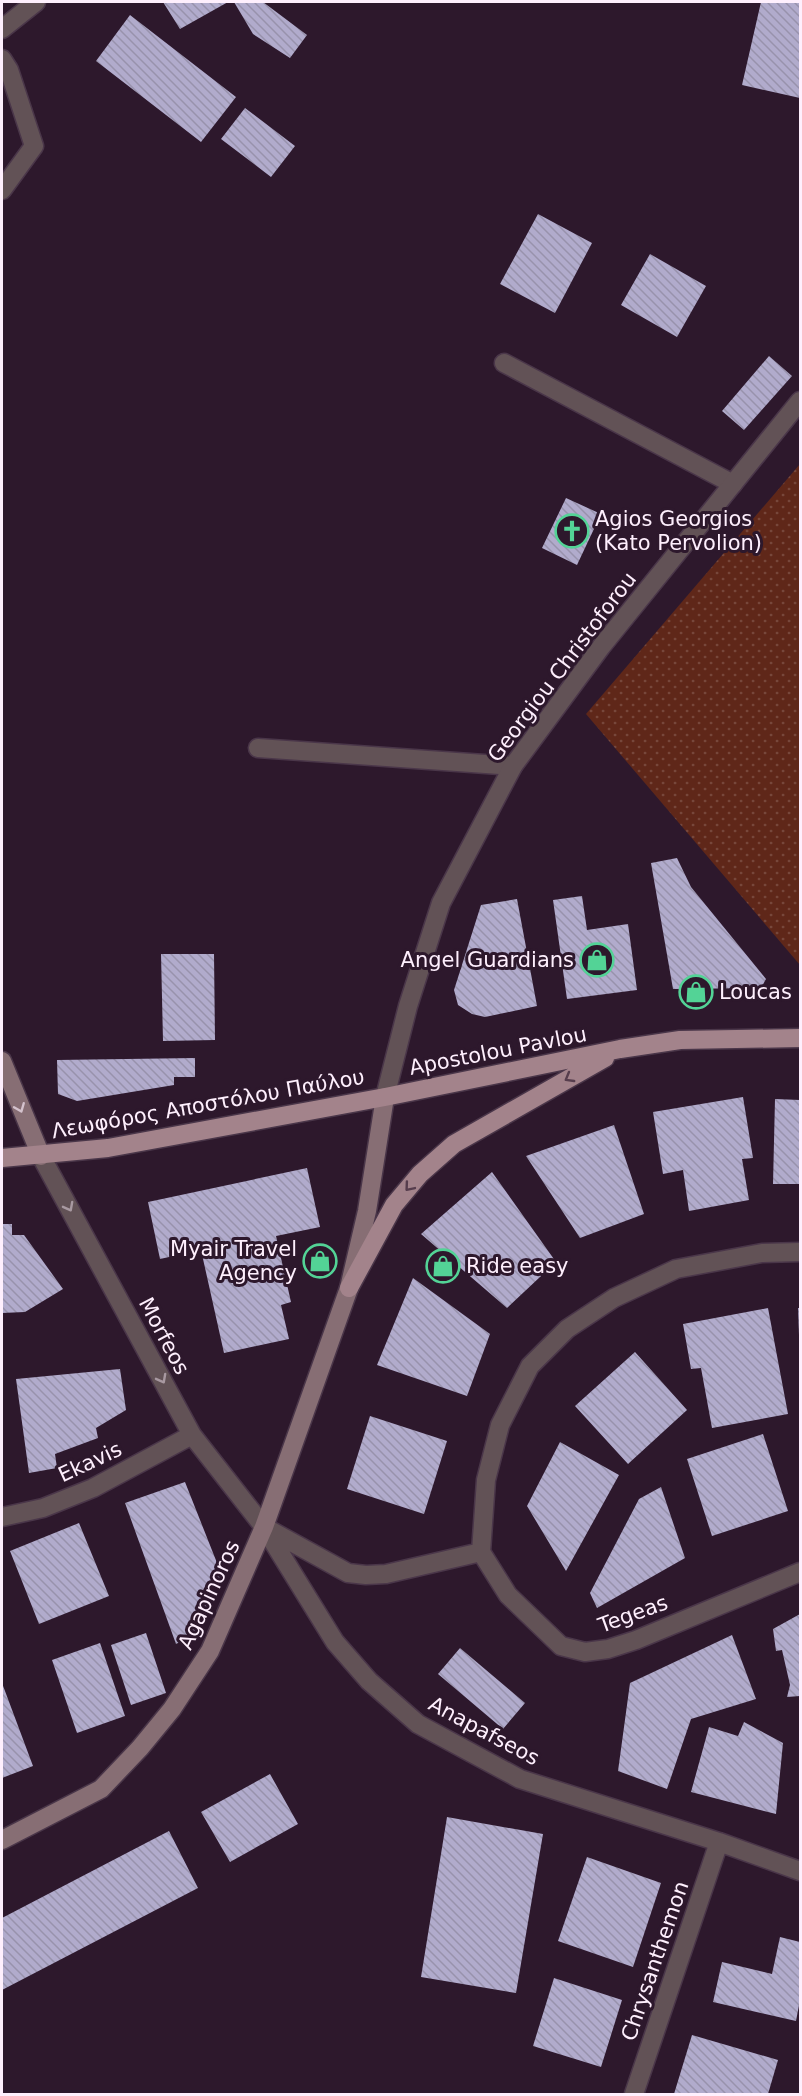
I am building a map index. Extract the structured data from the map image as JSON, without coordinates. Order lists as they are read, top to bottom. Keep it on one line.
{"streets":{"main road":["Apostolou Pavlou","Λεωφόρος Αποστόλου Παύλου","Agapinoros"],"street":["Georgiou Christoforou","Morfeos","Ekavis","Tegeas","Anapafseos","Chrysanthemon"]},"crossings":[["Georgiou Christoforou","Apostolou Pavlou"],["Georgiou Christoforou","Λεωφόρος Αποστόλου Παύλου"],["Georgiou Christoforou","Agapinoros"],["Apostolou Pavlou","Λεωφόρος Αποστόλου Παύλου"],["Apostolou Pavlou","Agapinoros"],["Λεωφόρος Αποστόλου Παύλου","Morfeos"],["Λεωφόρος Αποστόλου Παύλου","Agapinoros"],["Morfeos","Ekavis"],["Morfeos","Agapinoros"],["Morfeos","Anapafseos"],["Agapinoros","Anapafseos"],["Anapafseos","Chrysanthemon"]],"one_way":["Morfeos"],"places":{"church":["Agios Georgios (Kato Pervolion)"],"shop":["Angel Guardians","Loucas","Myair Travel Agency","Ride easy"]}}
